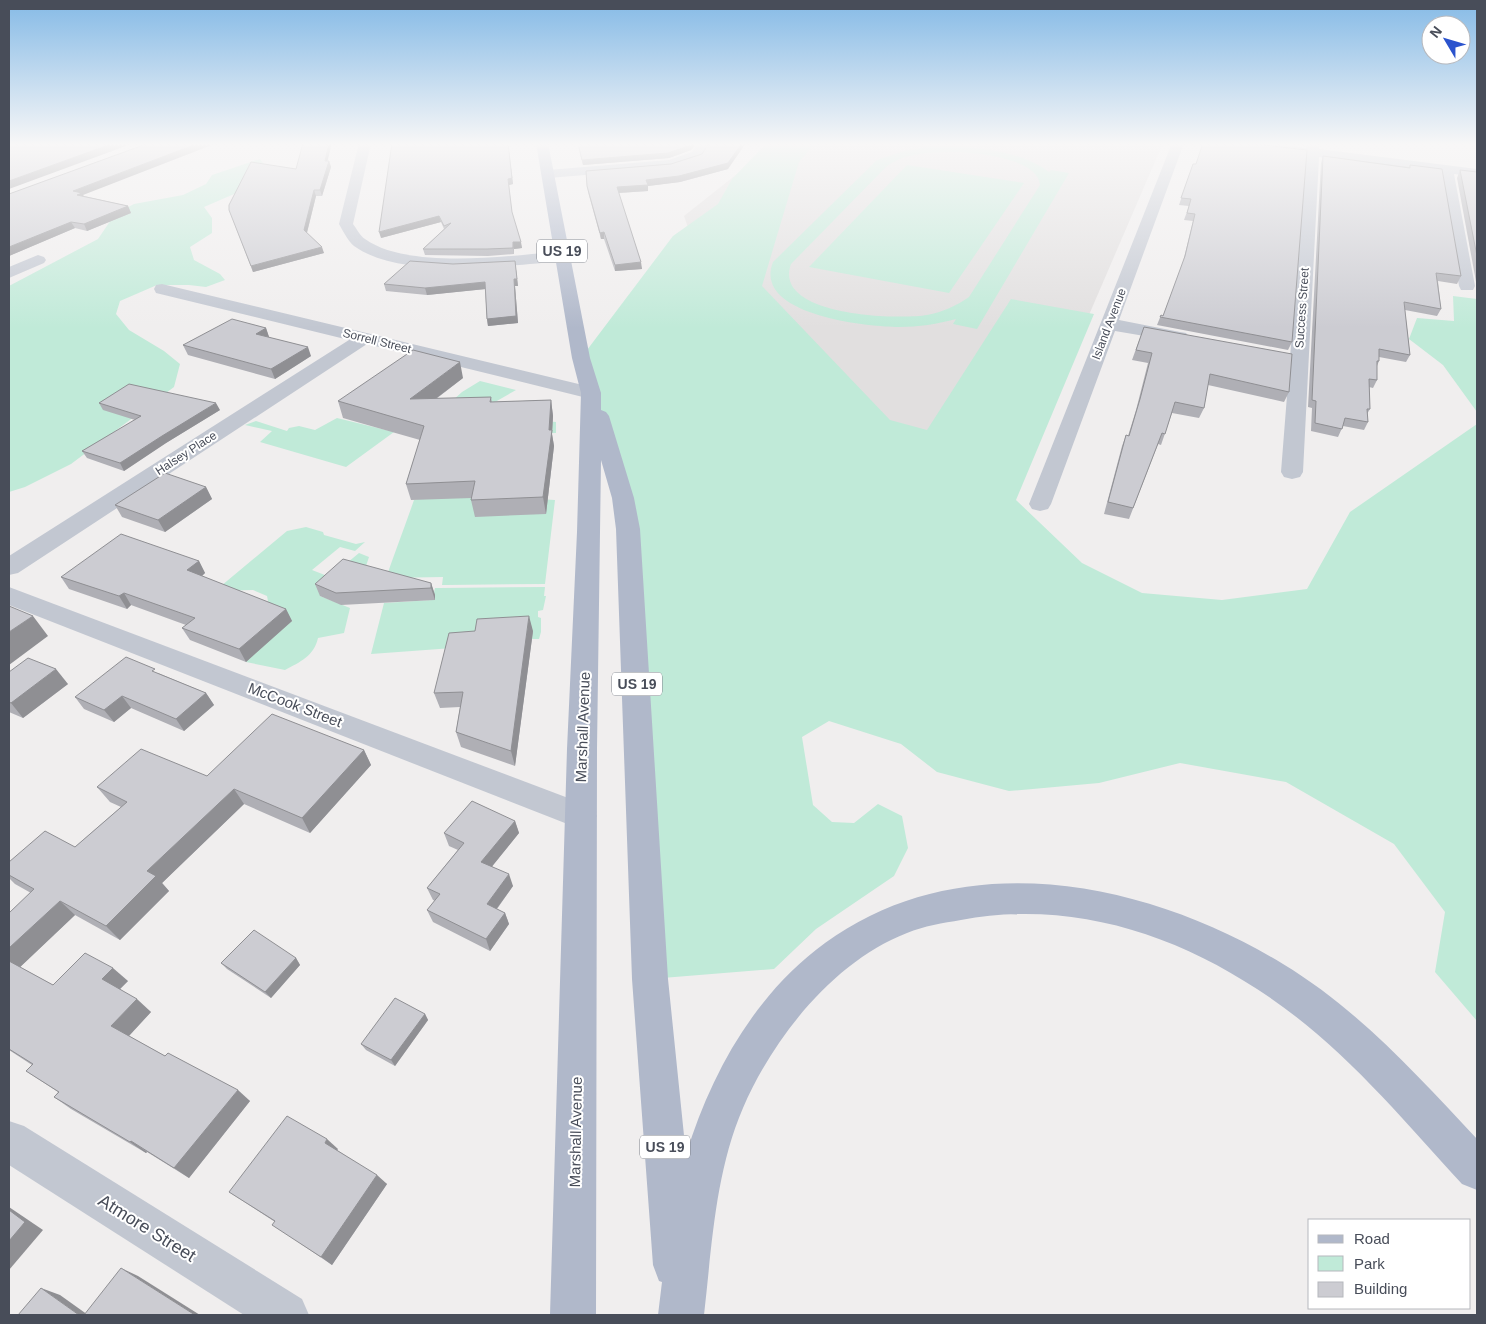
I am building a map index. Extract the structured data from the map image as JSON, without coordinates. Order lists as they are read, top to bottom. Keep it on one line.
{"streets":{"main road":["US 19","Marshall Avenue"],"street":["Success Street","Island Avenue","Sorrell Street","Halsey Place","McCook Street","Atmore Street"]},"crossings":[["US 19","Sorrell Street"],["US 19","Marshall Avenue"],["Sorrell Street","Halsey Place"],["Sorrell Street","Marshall Avenue"],["McCook Street","Marshall Avenue"]],"legend":["Road","Park","Building"],"north":"top left"}
